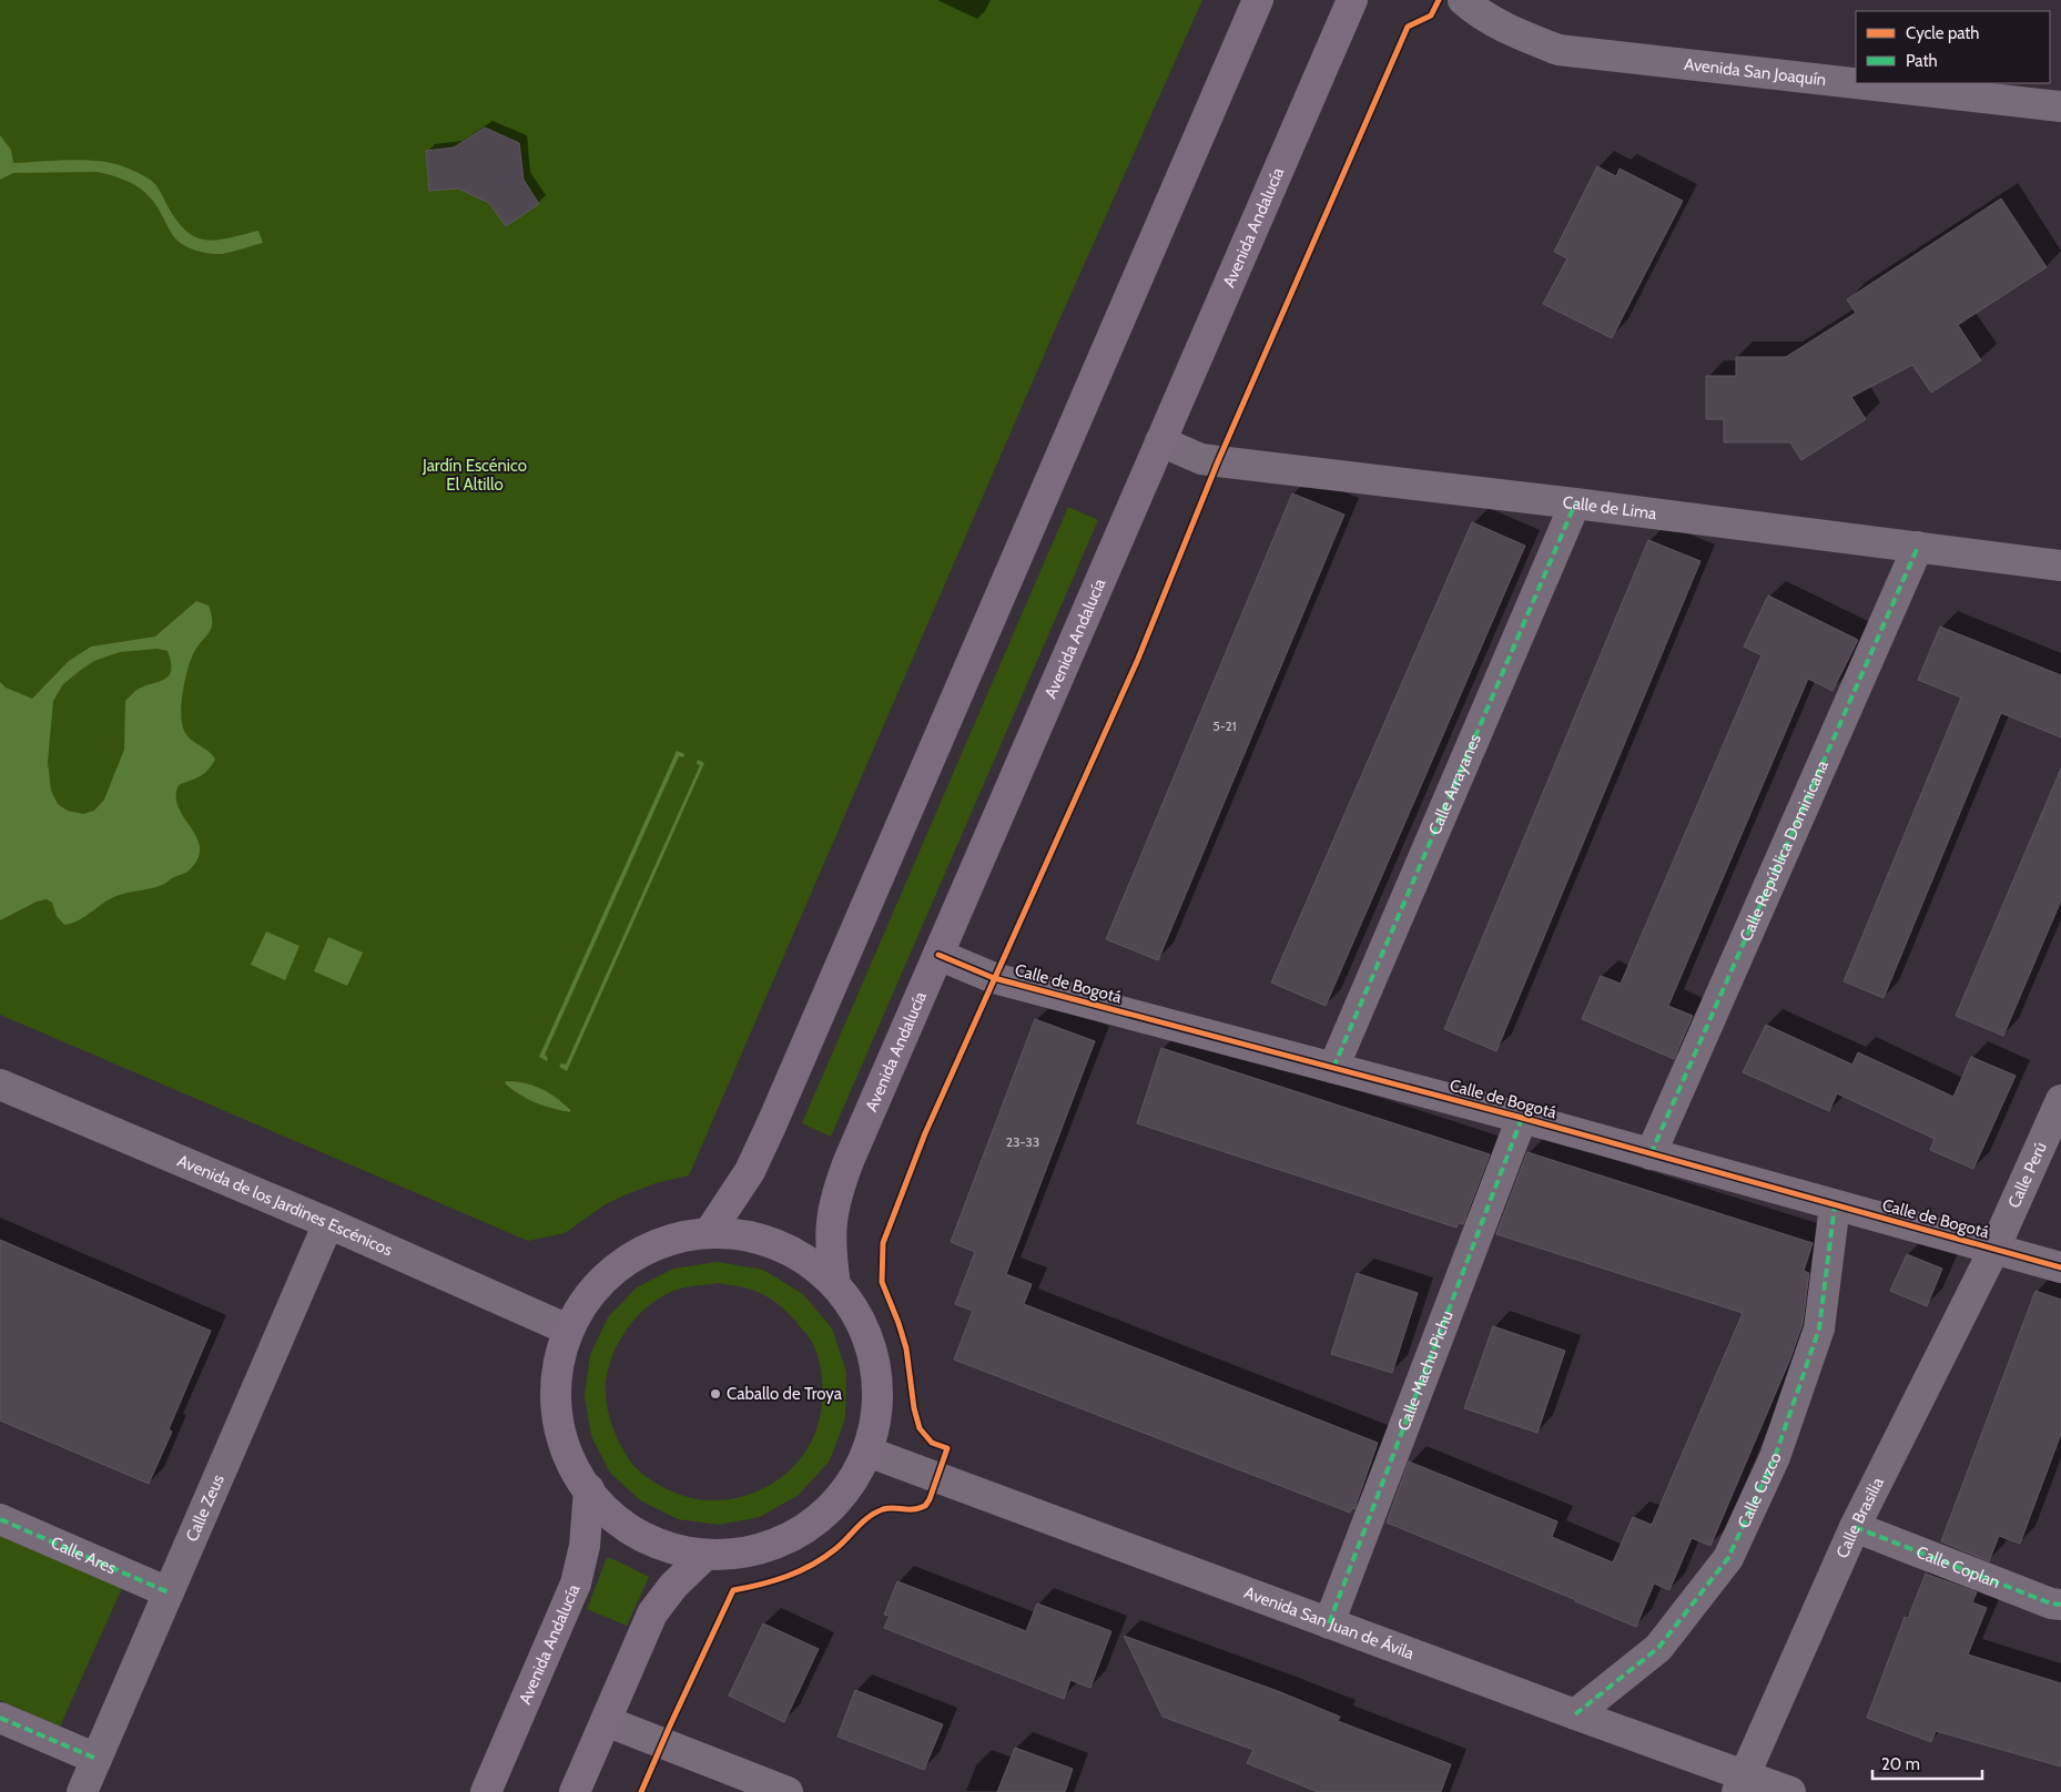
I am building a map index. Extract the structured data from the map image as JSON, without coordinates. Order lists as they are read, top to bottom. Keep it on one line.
{"streets":{"main road":["Avenida Andalucía"],"street":["Avenida San Joaquín","Calle de Lima","Calle Arrayanes","Calle República Dominicana","Calle de Bogotá","Calle Perú","Avenida de los Jardines Escénicos","Calle Machu Pichu","Calle Cuzco","Calle Zeus","Calle Brasilia","Calle Ares","Calle Coplan","Avenida San Juan de Ávila"]},"crossings":[["Avenida Andalucía","Calle de Lima"],["Avenida Andalucía","Calle de Bogotá"],["Calle de Lima","Calle Arrayanes"],["Calle de Lima","Calle República Dominicana"],["Calle Arrayanes","Calle de Bogotá"],["Calle República Dominicana","Calle de Bogotá"],["Calle de Bogotá","Calle Perú"],["Calle de Bogotá","Calle Machu Pichu"],["Calle de Bogotá","Calle Cuzco"],["Calle de Bogotá","Calle Brasilia"],["Calle Perú","Calle Brasilia"],["Avenida de los Jardines Escénicos","Calle Zeus"],["Calle Machu Pichu","Avenida San Juan de Ávila"],["Calle Cuzco","Avenida San Juan de Ávila"],["Calle Zeus","Calle Ares"],["Calle Brasilia","Calle Coplan"],["Calle Brasilia","Avenida San Juan de Ávila"]],"parks":["Jardín Escénico El Altillo"],"places":["Caballo de Troya"],"house_numbers":["5-21","23-33"],"legend":["Cycle path","Path"],"scale_bar":"20 m"}
